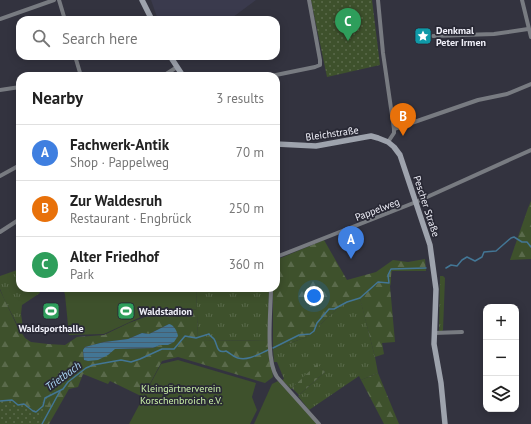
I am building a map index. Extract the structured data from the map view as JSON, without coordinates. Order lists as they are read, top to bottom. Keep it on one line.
{"streets":{"main road":["Bleichstraße","Pescher Straße"],"street":["Pappelweg"]},"crossings":[["Bleichstraße","Pescher Straße"],["Pescher Straße","Pappelweg"]],"water":["Trietbach"],"parks":["Kleingärtnerverein Korschenbroich e.V."],"places":{"place":["Denkmal Peter Irmen"],"sports":["Waldsporthalle","Waldstadion"]},"page":{"pins":["C","B","A"],"search":"Search here","heading":["Nearby","3 results"],"list":[{"mark":"A","name":"Fachwerk-Antik","note":"Shop · Pappelweg","value":"70 m"},{"mark":"B","name":"Zur Waldesruh","note":"Restaurant · Engbrück","value":"250 m"},{"mark":"C","name":"Alter Friedhof","note":"Park","value":"360 m"}],"map_buttons":["+","−"]}}
